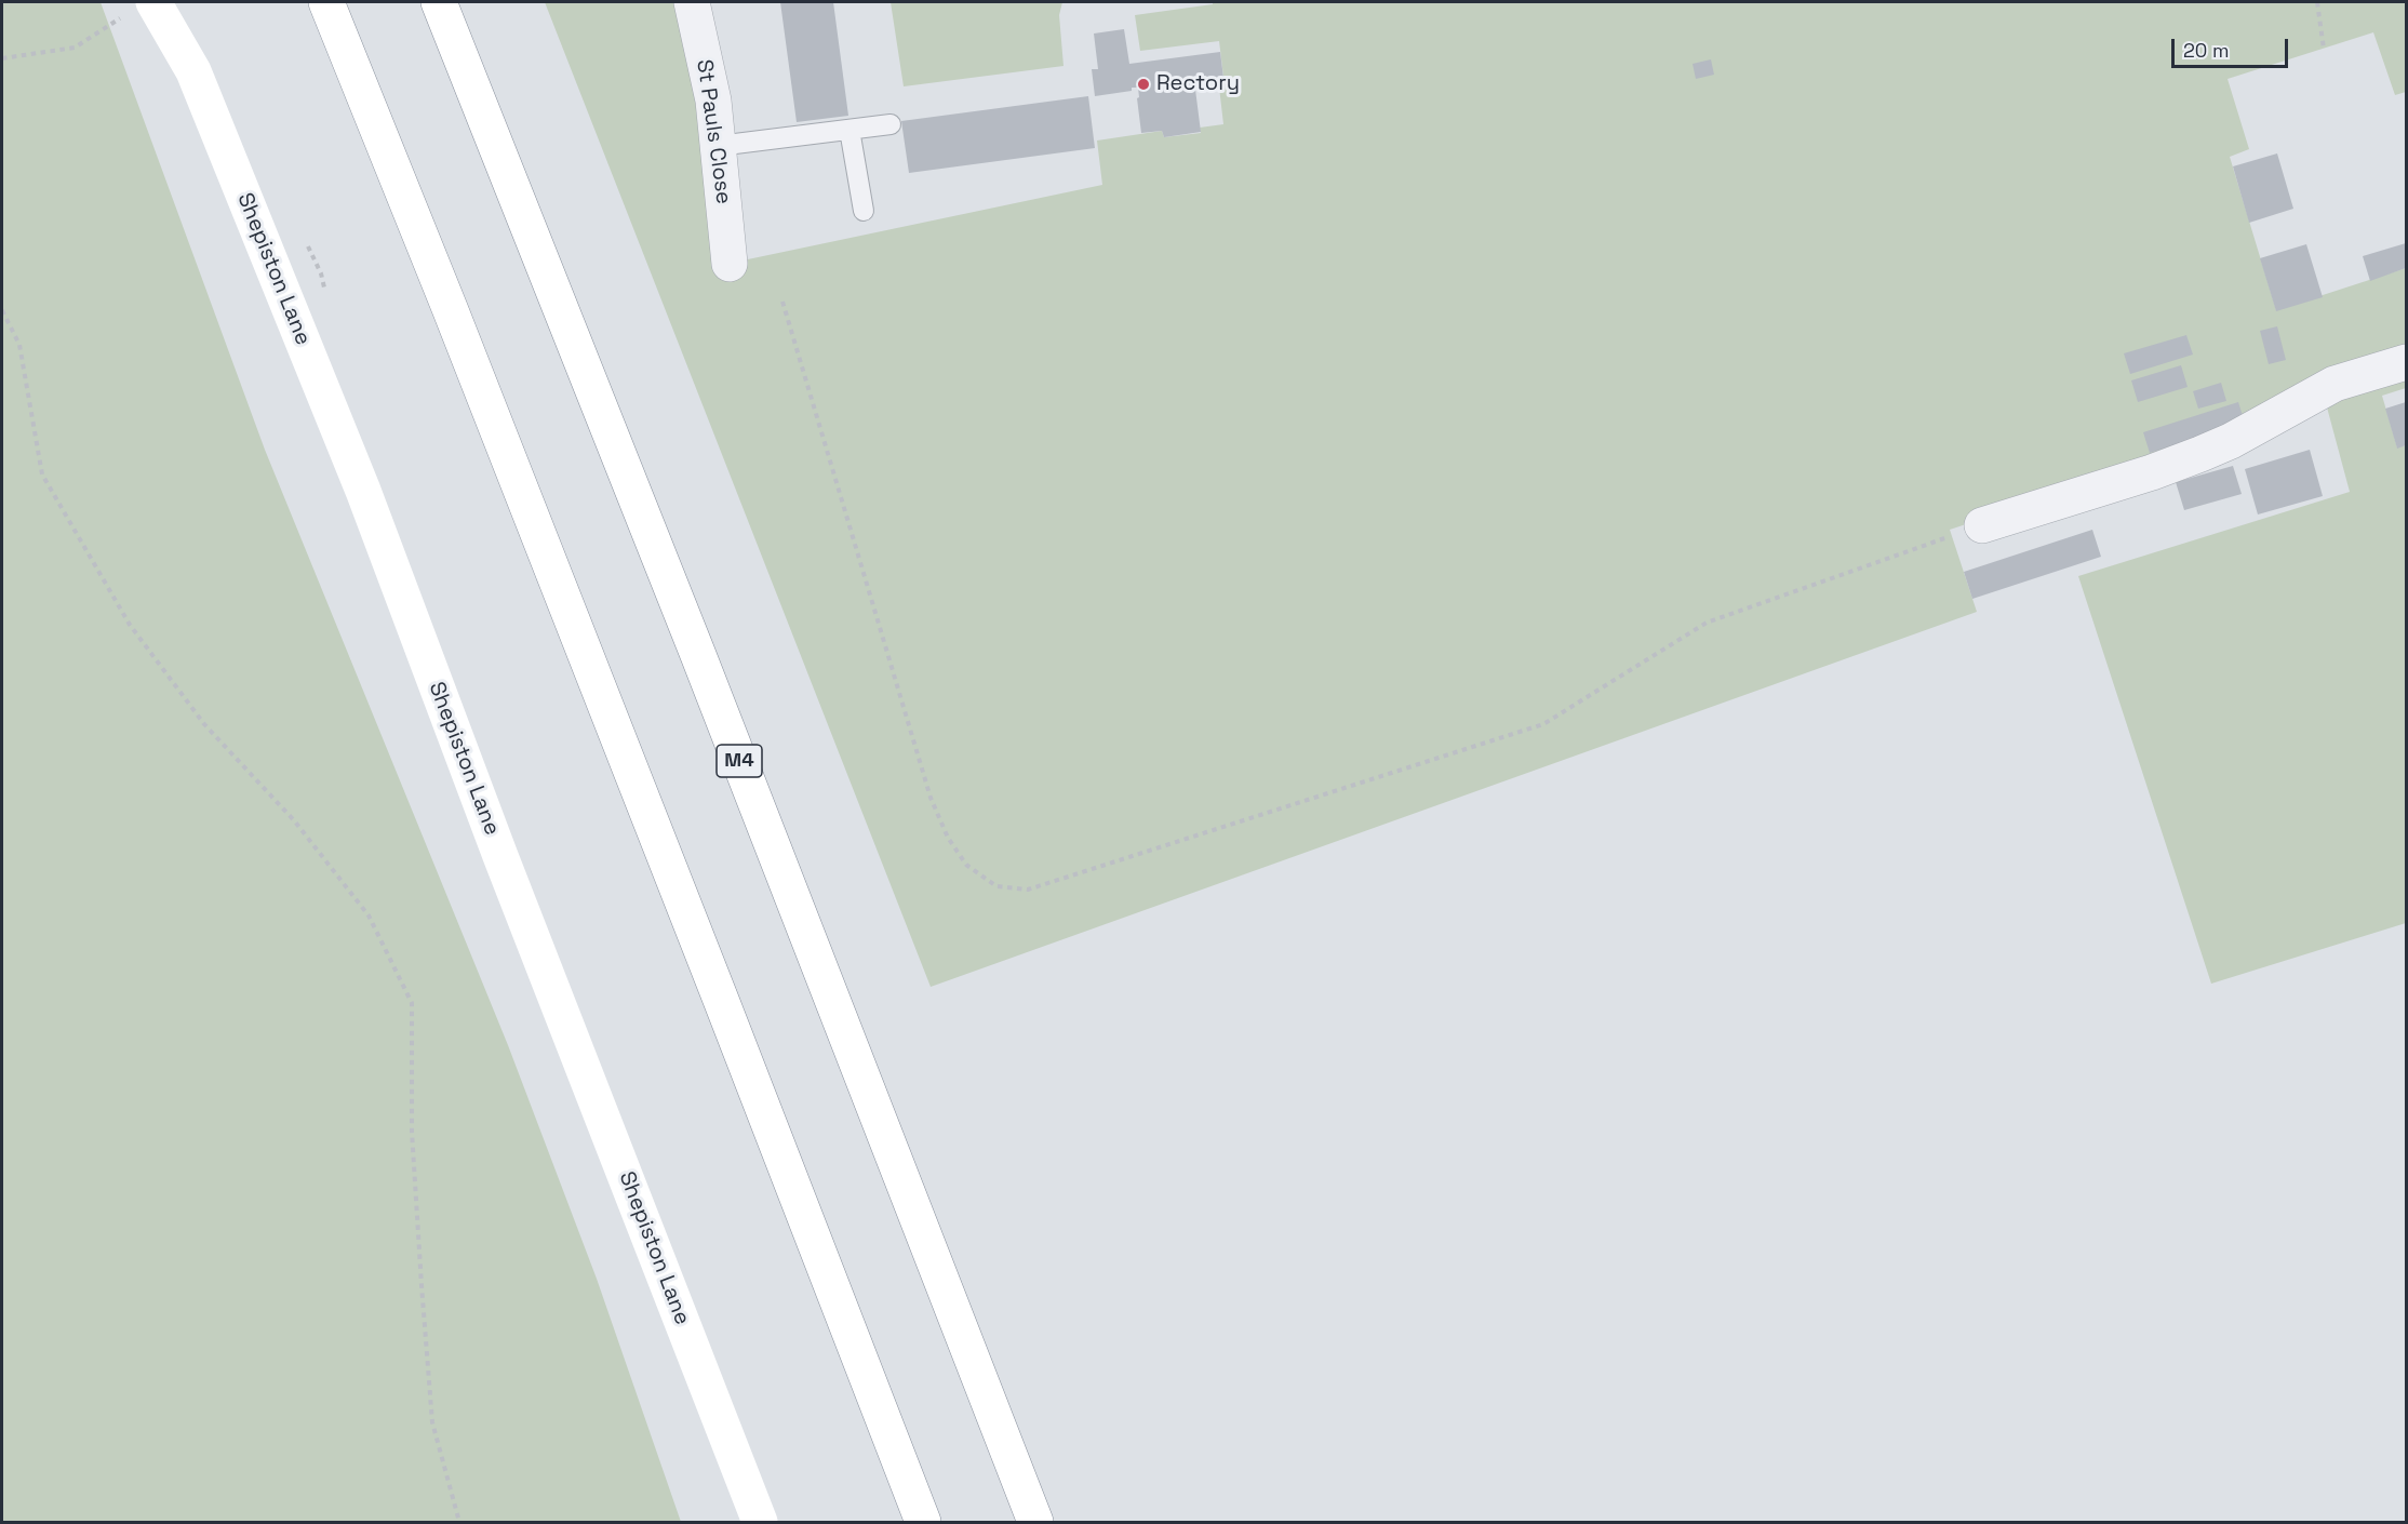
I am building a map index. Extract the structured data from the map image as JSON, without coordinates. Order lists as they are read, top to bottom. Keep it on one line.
{"streets":{"main road":["Shepiston Lane","M4"],"street":["St Pauls Close"]},"places":["Rectory"],"scale_bar":"20 m"}
